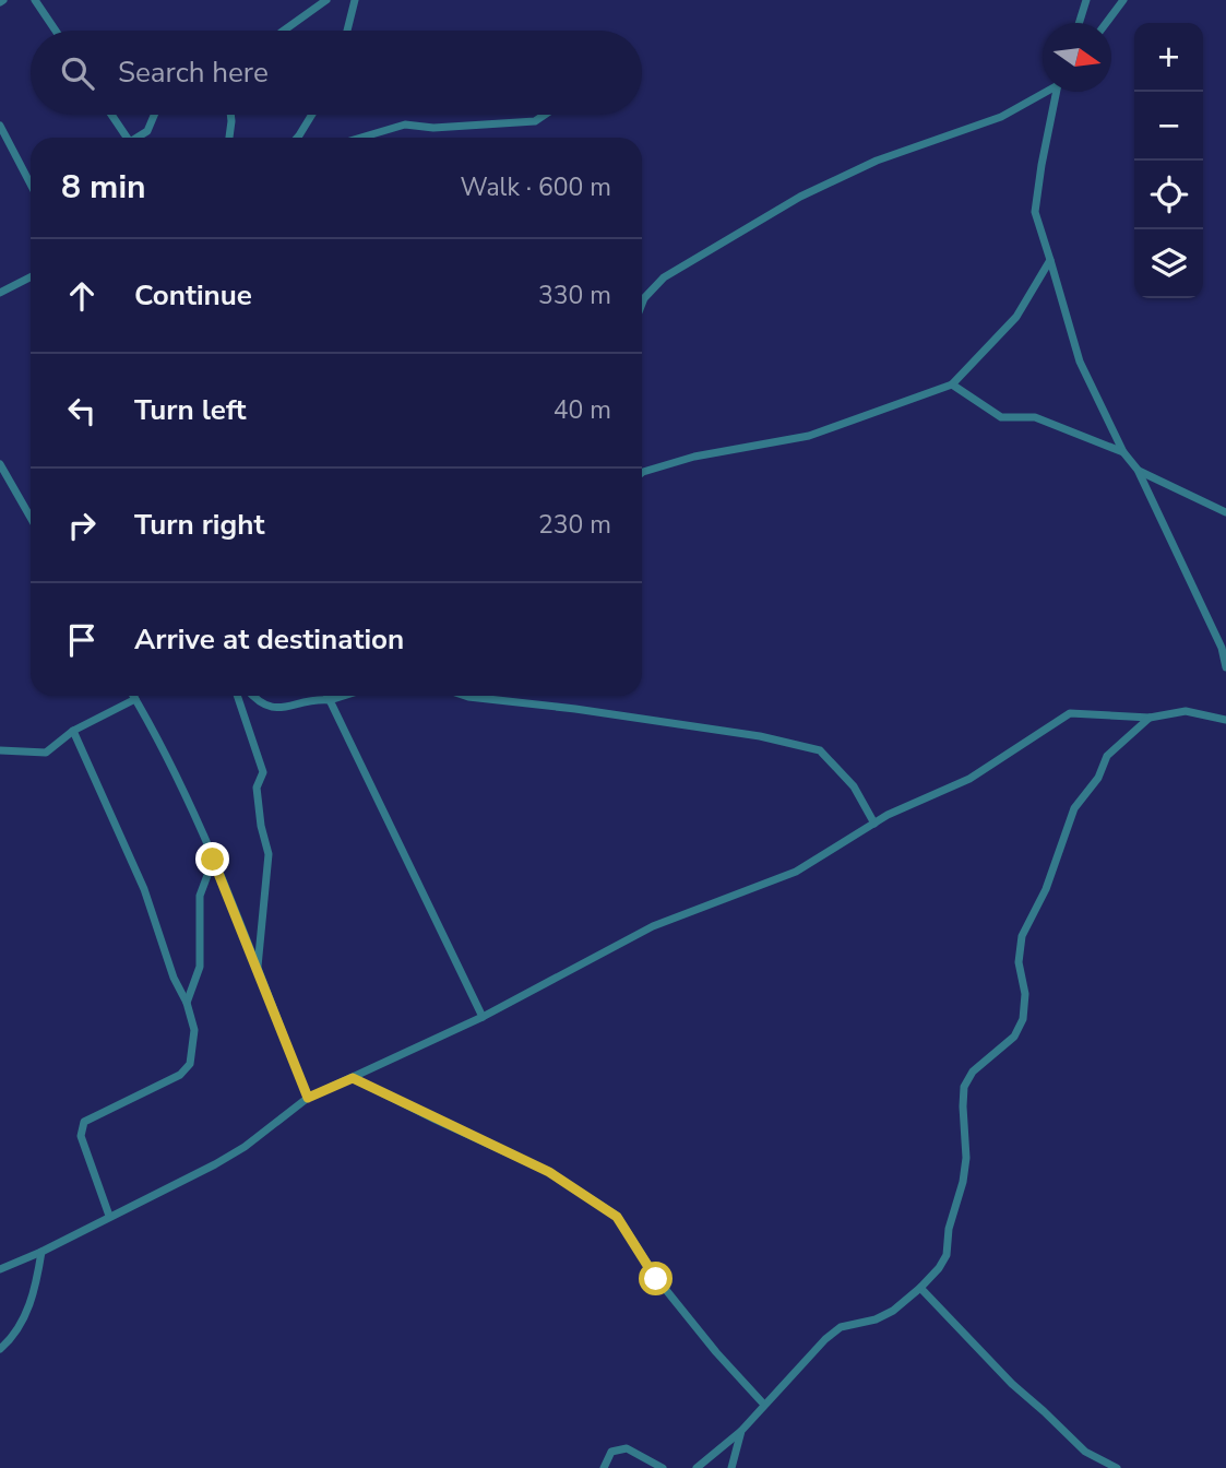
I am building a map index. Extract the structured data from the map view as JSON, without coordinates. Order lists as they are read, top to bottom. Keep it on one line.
{"north":"right","page":{"map_buttons":["+","−"],"search":"Search here","heading":["8 min","Walk · 600 m"],"list":[["Continue","330 m"],["Turn left","40 m"],["Turn right","230 m"],"Arrive at destination"]}}
